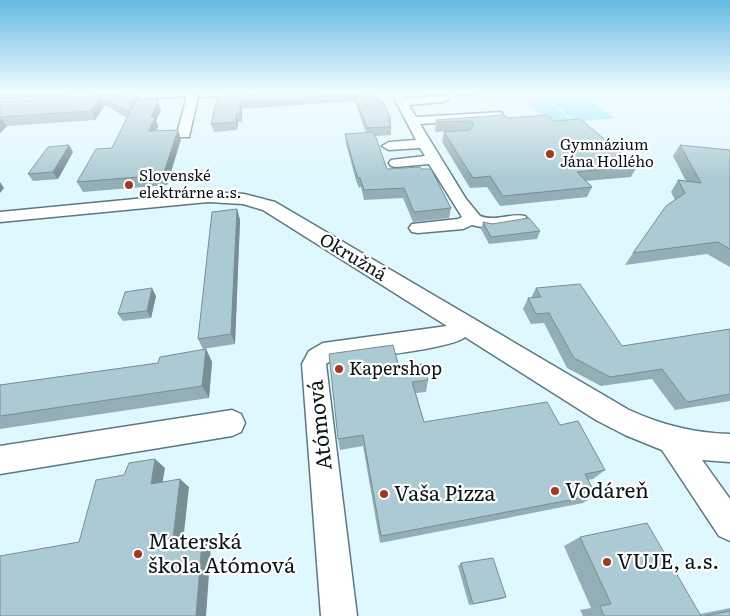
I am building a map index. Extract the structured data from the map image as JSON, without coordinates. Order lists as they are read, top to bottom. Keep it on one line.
{"streets":{"street":["Okružná","Atómová"]},"crossings":[["Okružná","Atómová"]],"places":["Gymnázium Jána Hollého","Slovenské elektrárne a.s.","Kapershop","Vodáreň","Vaša Pizza","Materská škola Atómová","VUJE, a.s."]}
